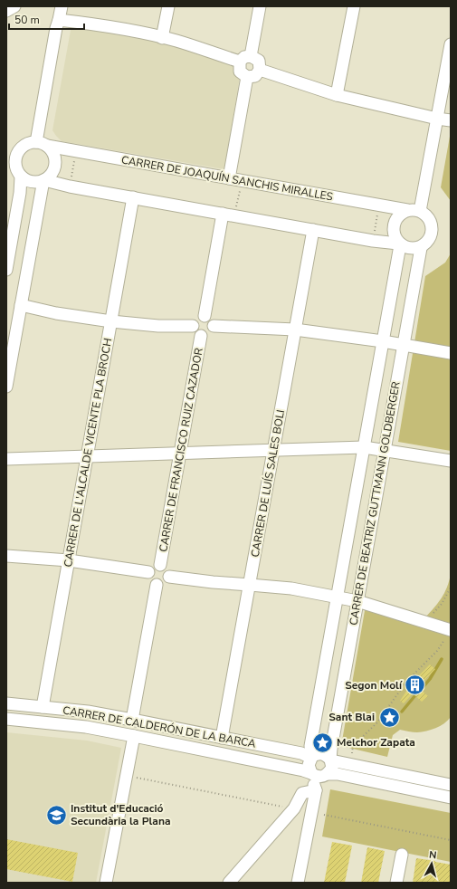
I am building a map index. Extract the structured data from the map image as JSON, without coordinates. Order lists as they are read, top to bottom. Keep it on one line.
{"streets":{"street":["CARRER DE JOAQUÍN SANCHIS MIRALLES","CARRER DE FRANCISCO RUIZ CAZADOR","CARRER DE L'ALCALDE VICENTE PLA BROCH","CARRER DE LUÍS SALES BOLI","CARRER DE BEATRIZ GUTTMANN GOLDBERGER","CARRER DE CALDERÓN DE LA BARCA"]},"crossings":[["CARRER DE JOAQUÍN SANCHIS MIRALLES","CARRER DE BEATRIZ GUTTMANN GOLDBERGER"],["CARRER DE L'ALCALDE VICENTE PLA BROCH","CARRER DE CALDERÓN DE LA BARCA"],["CARRER DE LUÍS SALES BOLI","CARRER DE CALDERÓN DE LA BARCA"],["CARRER DE BEATRIZ GUTTMANN GOLDBERGER","CARRER DE CALDERÓN DE LA BARCA"]],"places":{"building":["Segon Molí"],"place":["Sant Blai","Melchor Zapata"],"school or university":["Institut d'Educació Secundària la Plana"]},"scale_bar":"50 m","north":"top"}
